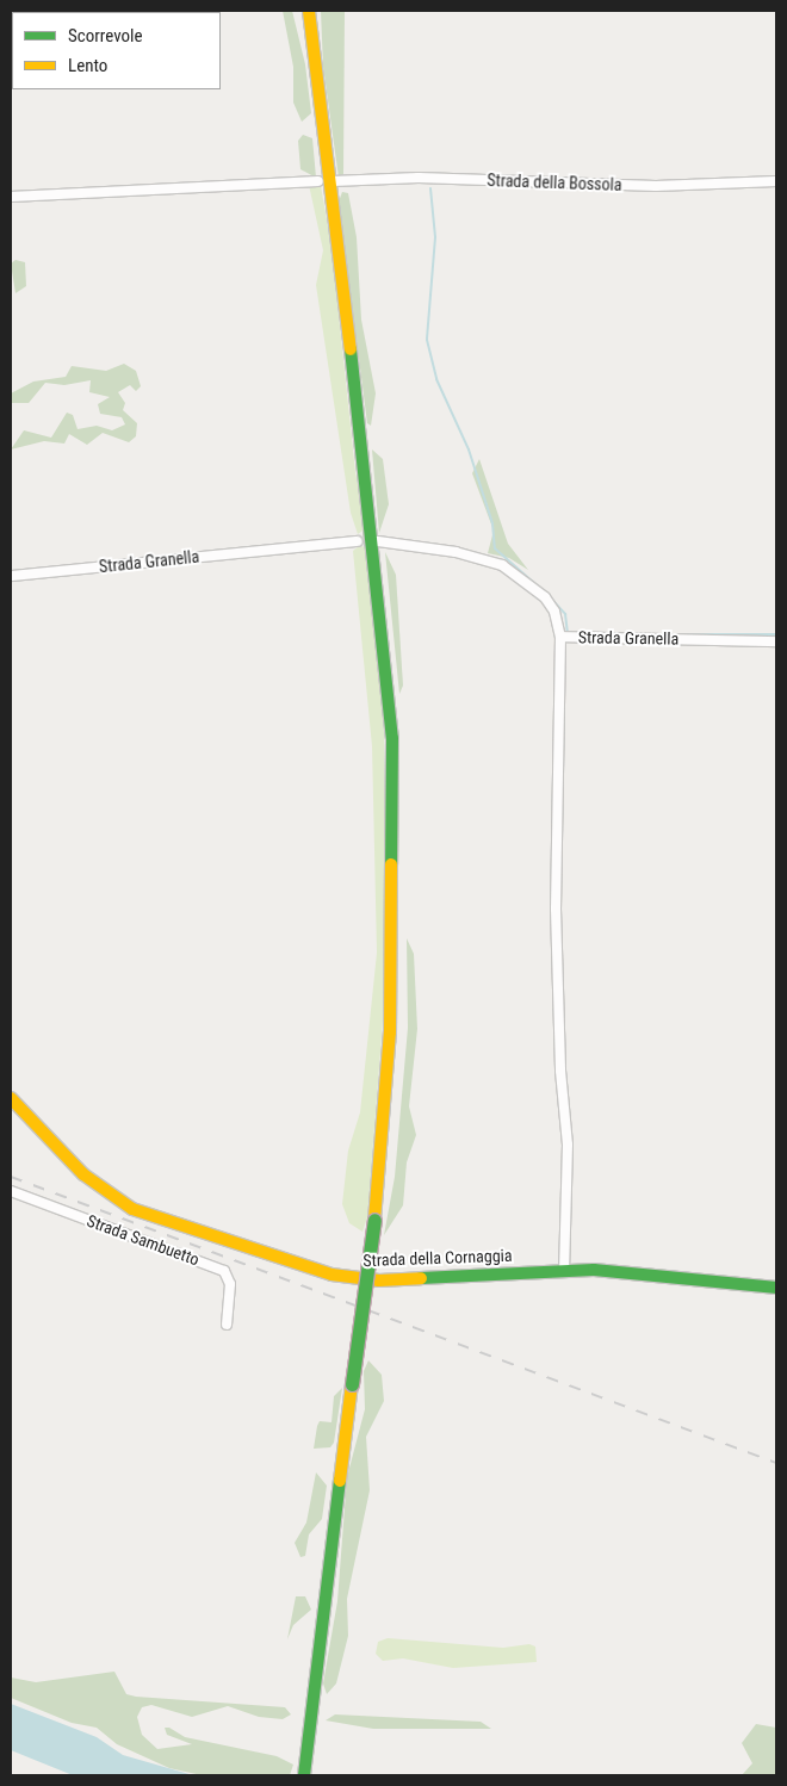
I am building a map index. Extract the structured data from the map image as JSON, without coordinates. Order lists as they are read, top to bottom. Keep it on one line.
{"streets":{"main road":["Strada della Cornaggia"],"street":["Strada della Bossola","Strada Granella","Strada Sambuetto"]},"legend":["Scorrevole","Lento"]}
